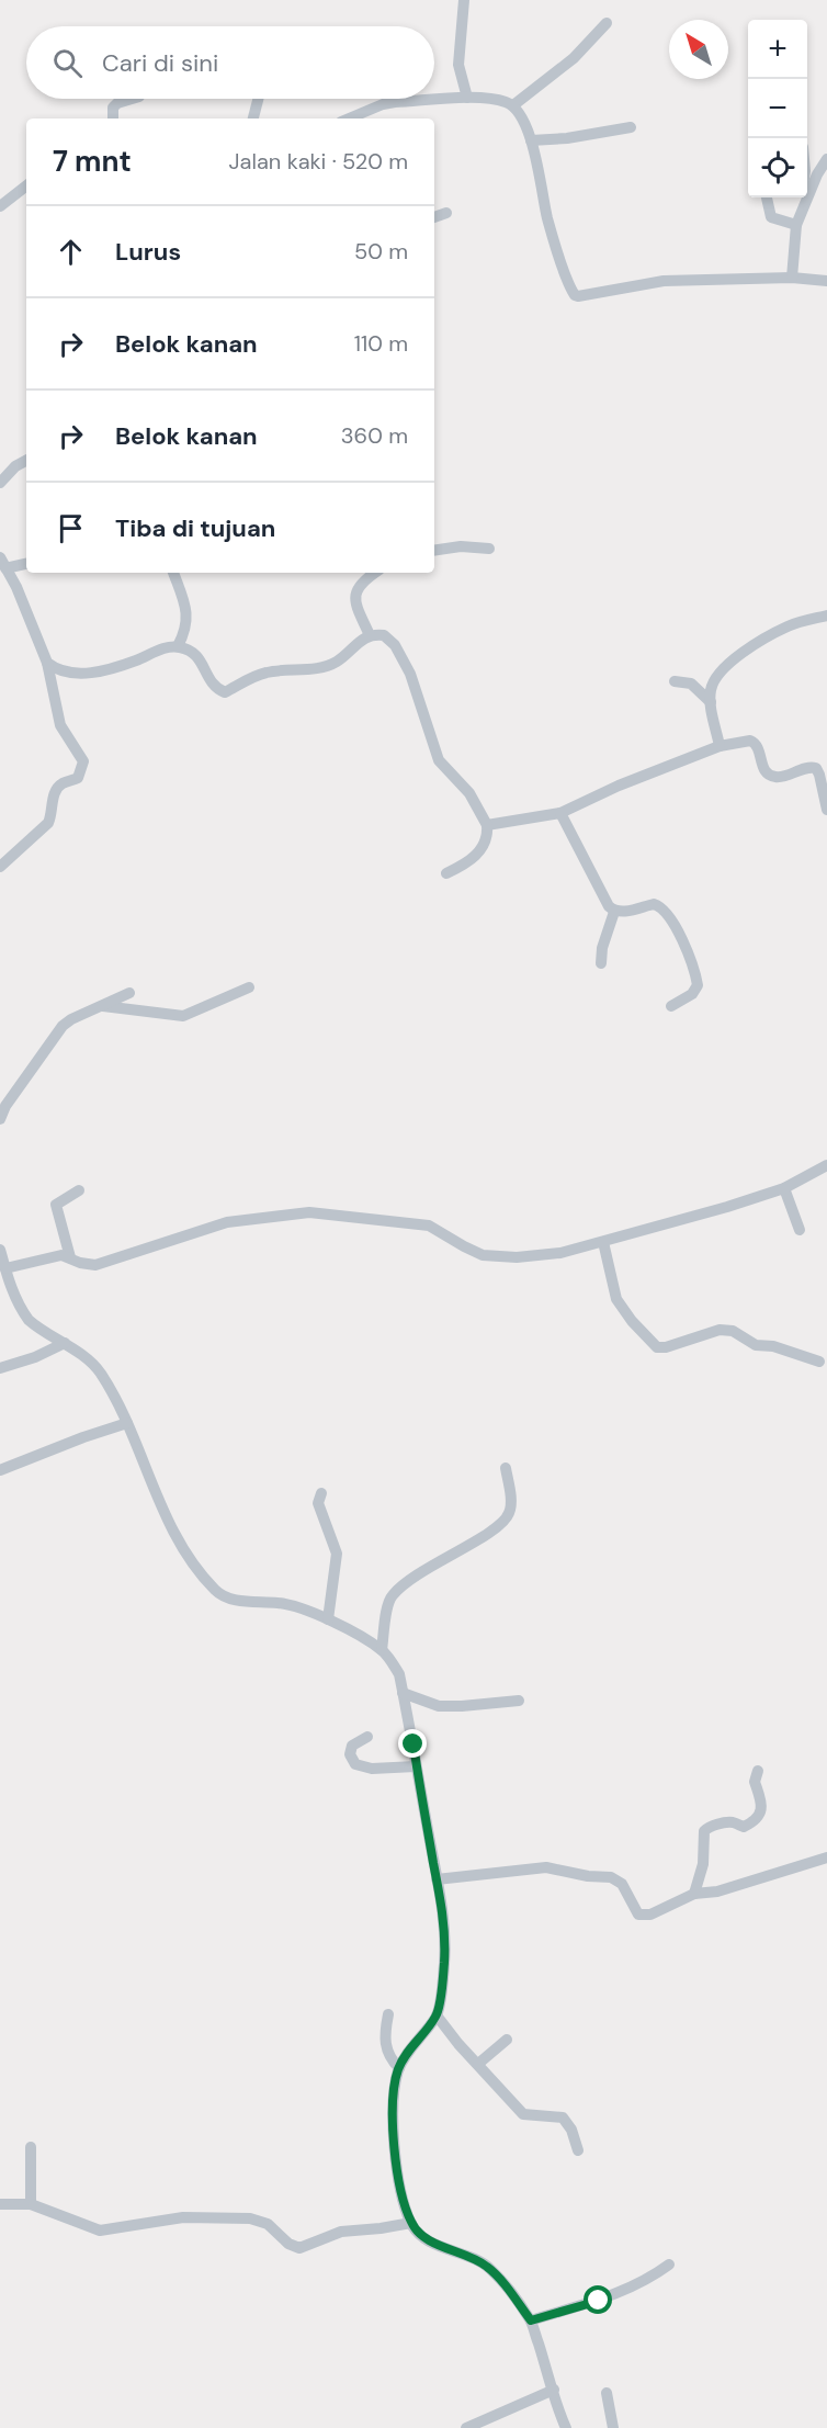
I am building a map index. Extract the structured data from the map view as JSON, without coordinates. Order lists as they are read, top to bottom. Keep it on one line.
{"north":"top left","page":{"map_buttons":["+","−"],"search":"Cari di sini","heading":["7 mnt","Jalan kaki · 520 m"],"list":[["Lurus","50 m"],["Belok kanan","110 m"],["Belok kanan","360 m"],"Tiba di tujuan"]}}
